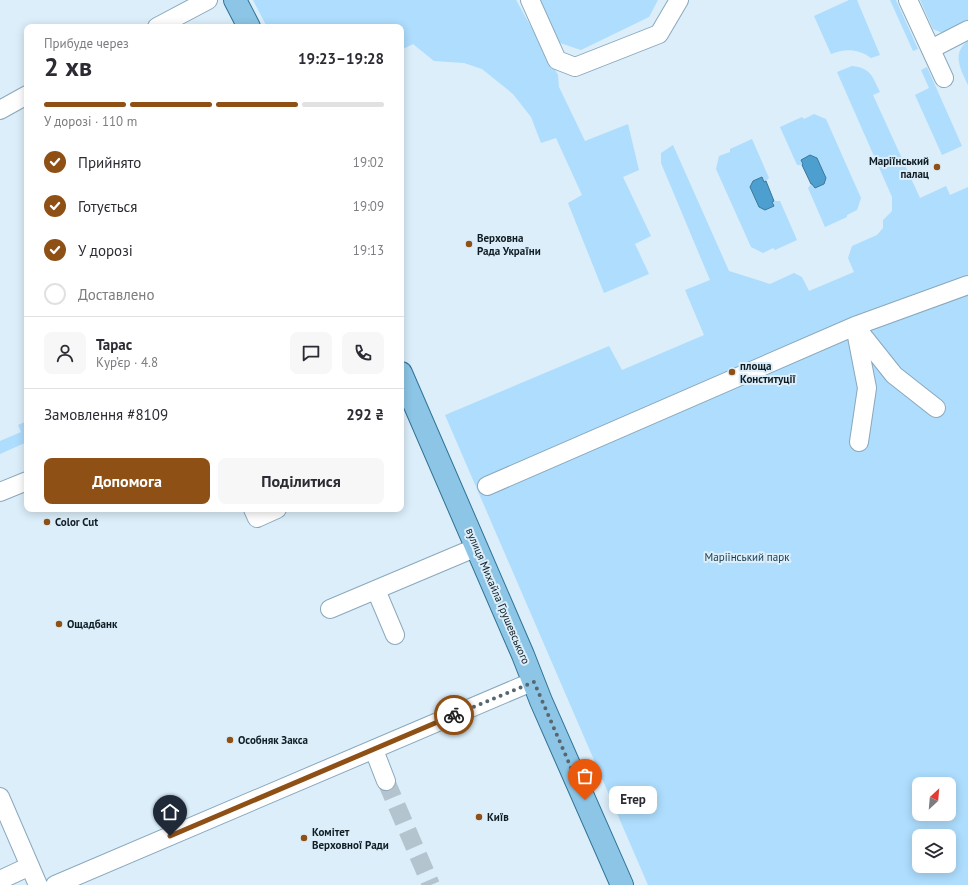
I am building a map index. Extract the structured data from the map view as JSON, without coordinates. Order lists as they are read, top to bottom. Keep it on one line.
{"streets":{"main road":["вулиця Михайла Грушевського"]},"parks":["Маріїнський парк"],"places":["Маріїнський палац","Верховна Рада України","площа Конституції","Color Cut","Ощадбанк","Особняк Закса","Етер","Київ","Комітет Верховної Ради"],"north":"top right","page":{"heading":["2 хв","Прибуде через","19:23–19:28"],"panel":["Тарас","Кур’єр · 4.8","Замовлення #8109","292 ₴"],"bar":"У дорозі · 110 m","list":[["Прийнято","19:02"],["Готується","19:09"],["У дорозі","19:13"],"Доставлено"],"buttons":["Допомога","Поділитися"],"bubble":"Етер"}}
